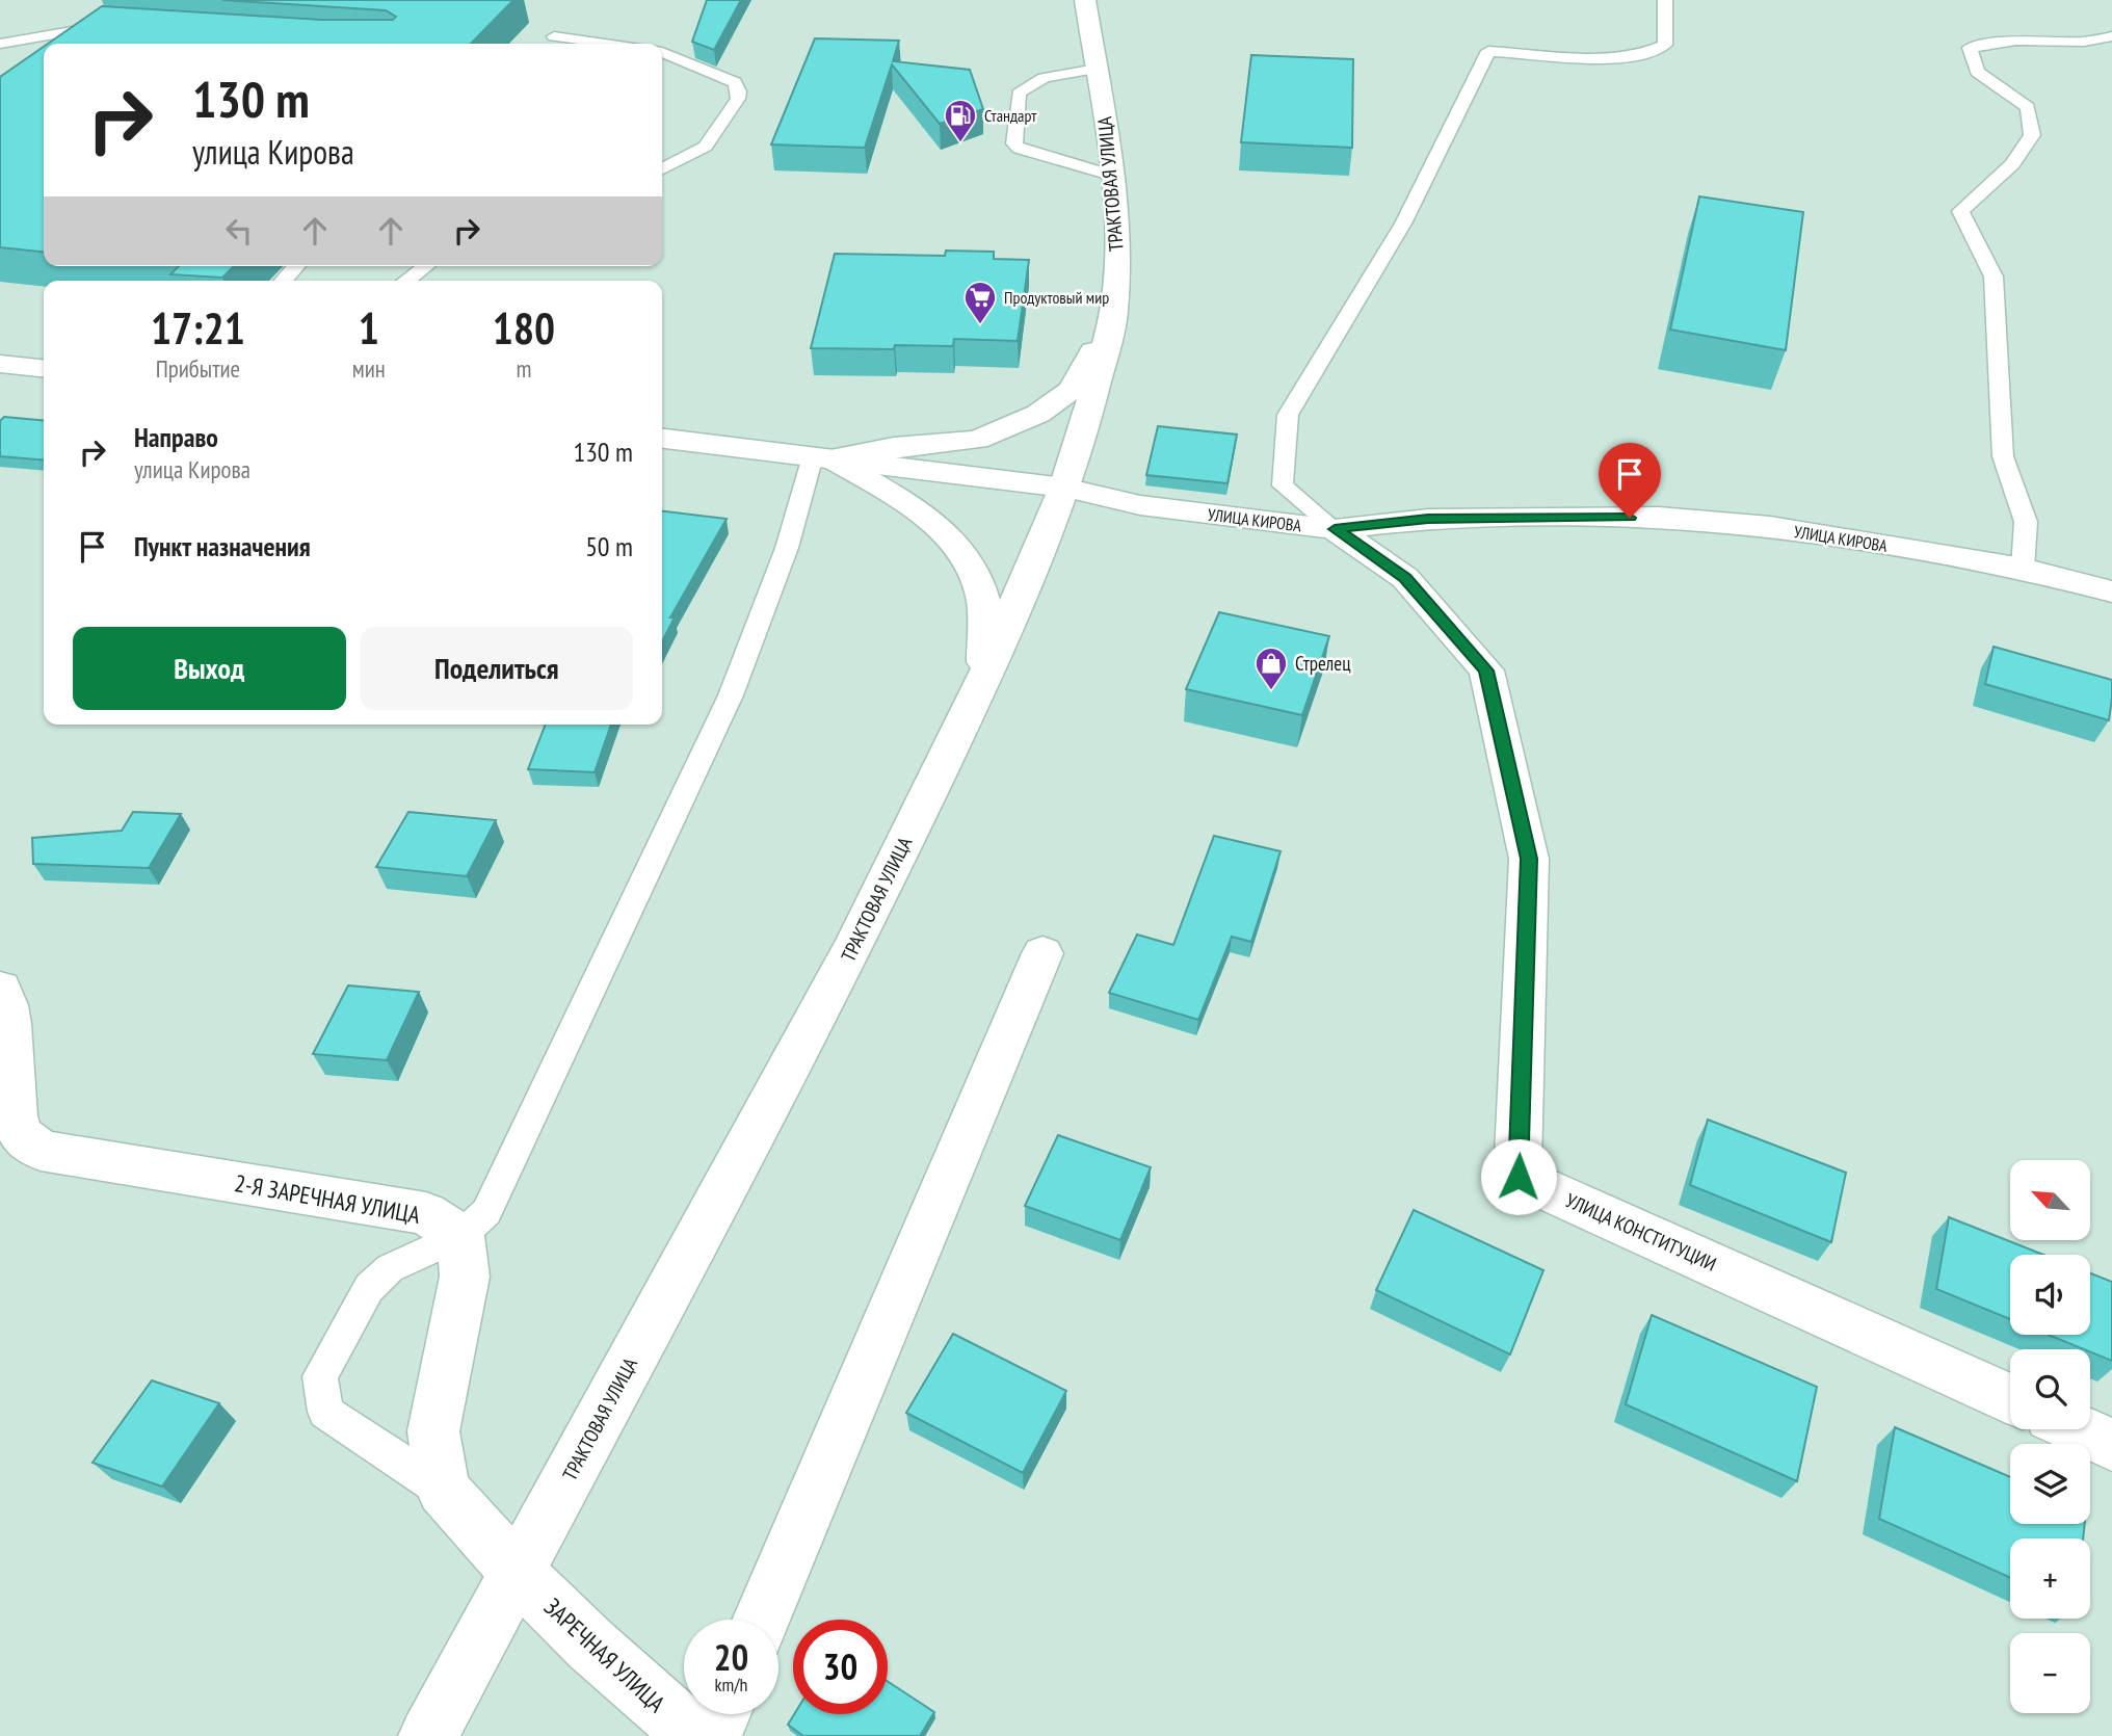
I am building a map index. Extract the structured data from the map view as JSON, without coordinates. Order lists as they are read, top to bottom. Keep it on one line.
{"streets":{"main road":["ТРАКТОВАЯ УЛИЦА","УЛИЦА КИРОВА","2-Я ЗАРЕЧНАЯ УЛИЦА","УЛИЦА КОНСТИТУЦИИ","ЗАРЕЧНАЯ УЛИЦА"]},"crossings":[["ТРАКТОВАЯ УЛИЦА","УЛИЦА КИРОВА"],["ТРАКТОВАЯ УЛИЦА","ЗАРЕЧНАЯ УЛИЦА"],["УЛИЦА КИРОВА","УЛИЦА КОНСТИТУЦИИ"]],"places":{"fuel station":["Стандарт"],"supermarket":["Продуктовый мир"],"shop":["Стрелец"]},"north":"top left","page":{"turn":["130 m","улица Кирова"],"eta":["17:21","Прибытие","1","мин","180","m"],"list":[{"name":"Направо","note":"улица Кирова","value":"130 m"},{"name":"Пункт назначения","value":"50 m"}],"buttons":["Выход","Поделиться"],"map_buttons":["+","−"],"speed":"20 km/h","limit":"30"}}
